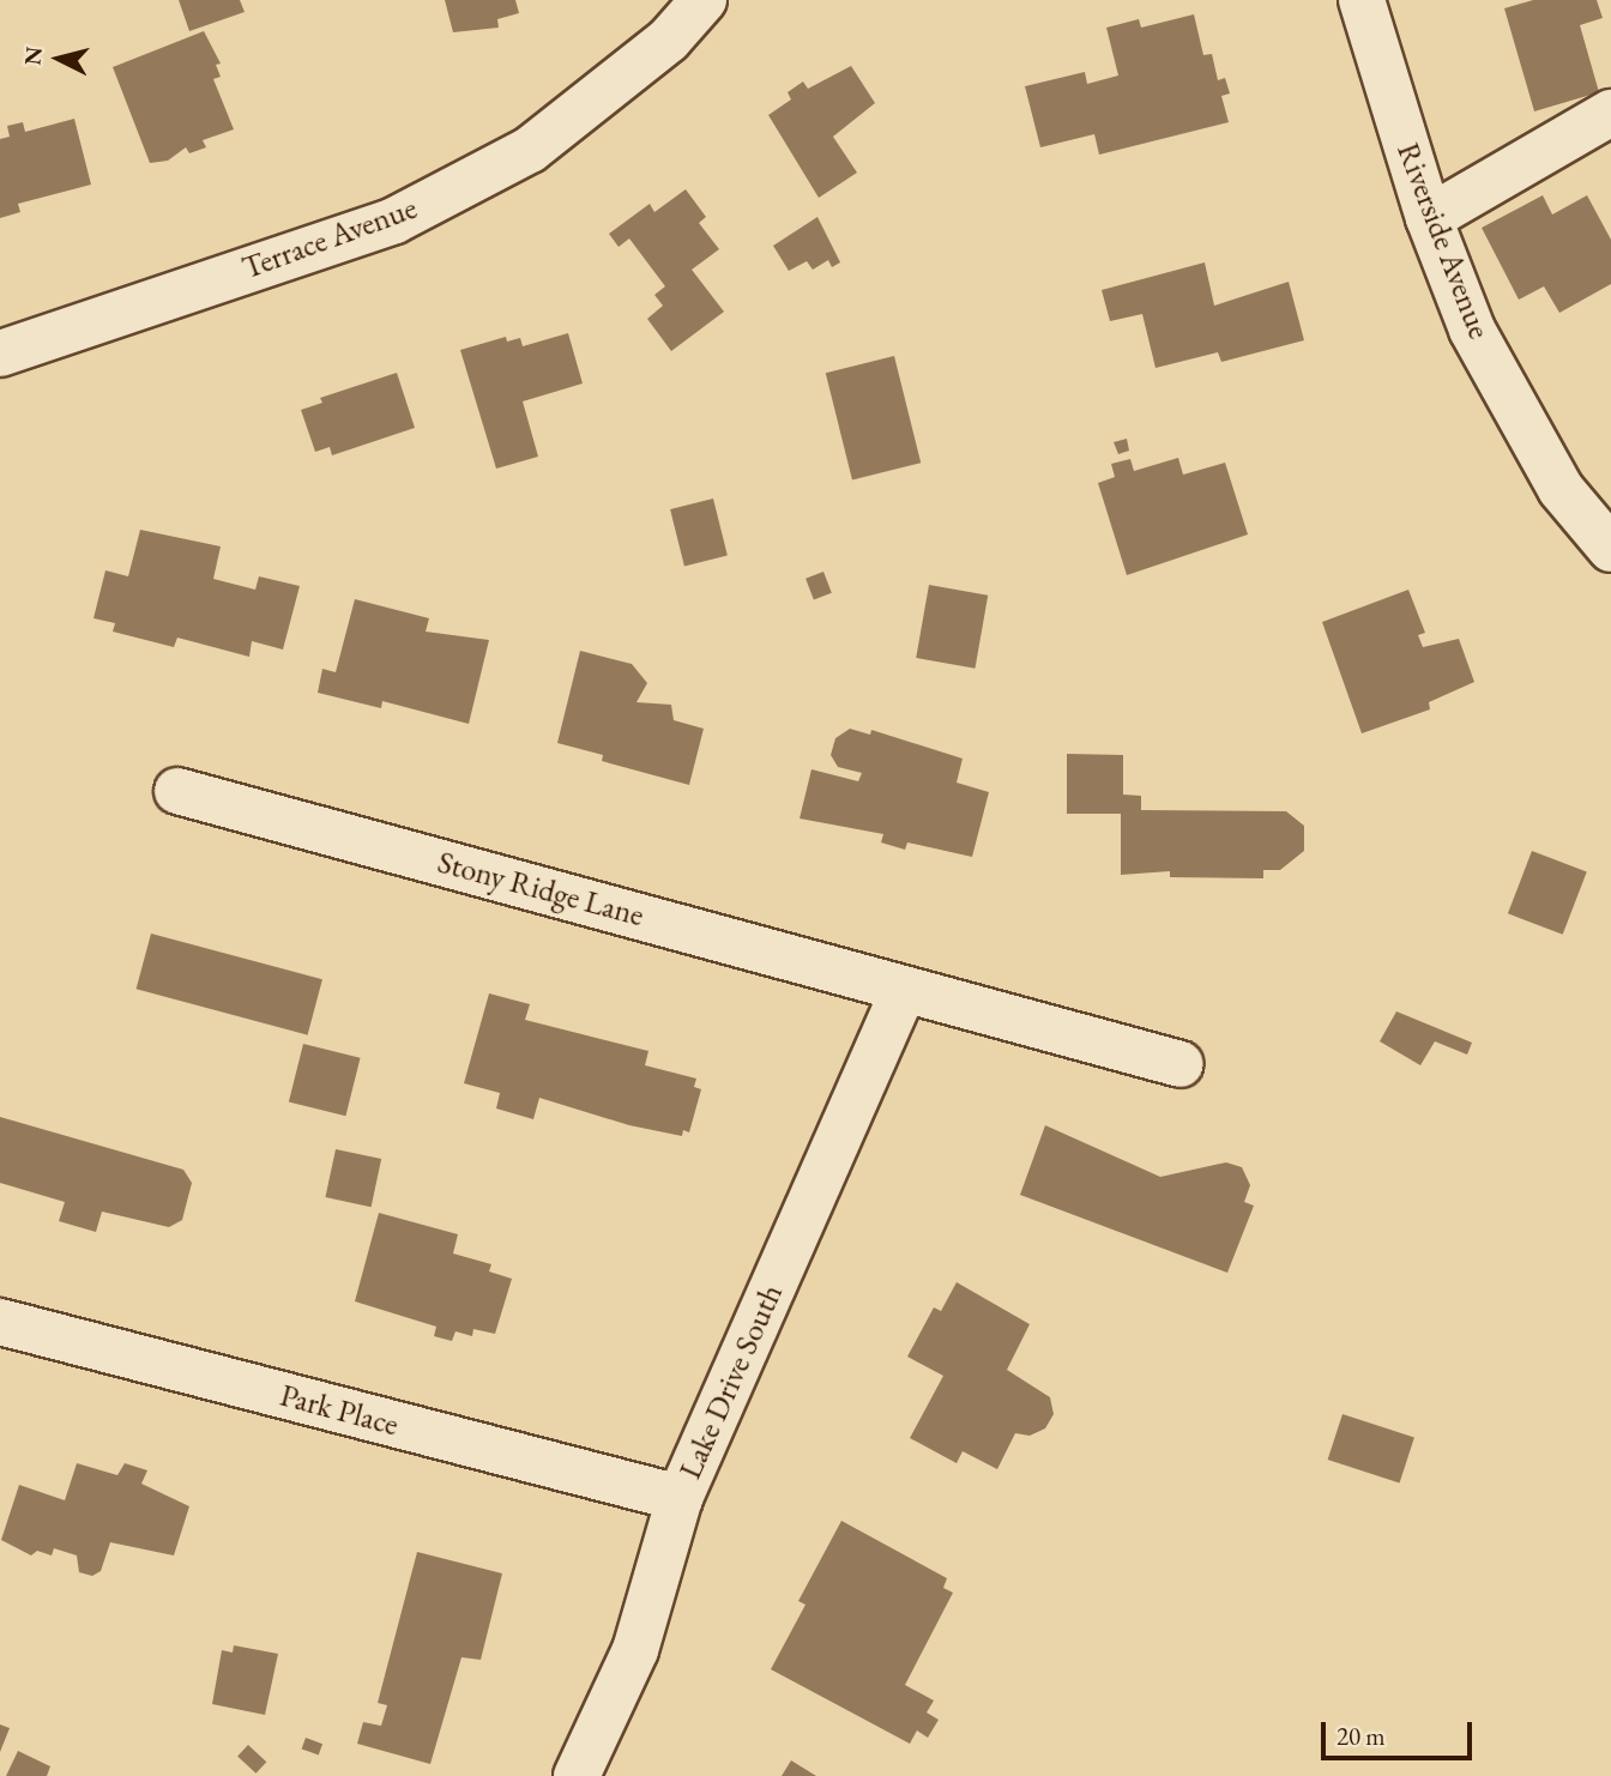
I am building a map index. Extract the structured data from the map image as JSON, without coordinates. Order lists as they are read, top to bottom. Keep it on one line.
{"streets":{"street":["Terrace Avenue","Riverside Avenue","Stony Ridge Lane","Lake Drive South","Park Place"]},"crossings":[["Stony Ridge Lane","Lake Drive South"],["Lake Drive South","Park Place"]],"scale_bar":"20 m","north":"left"}
